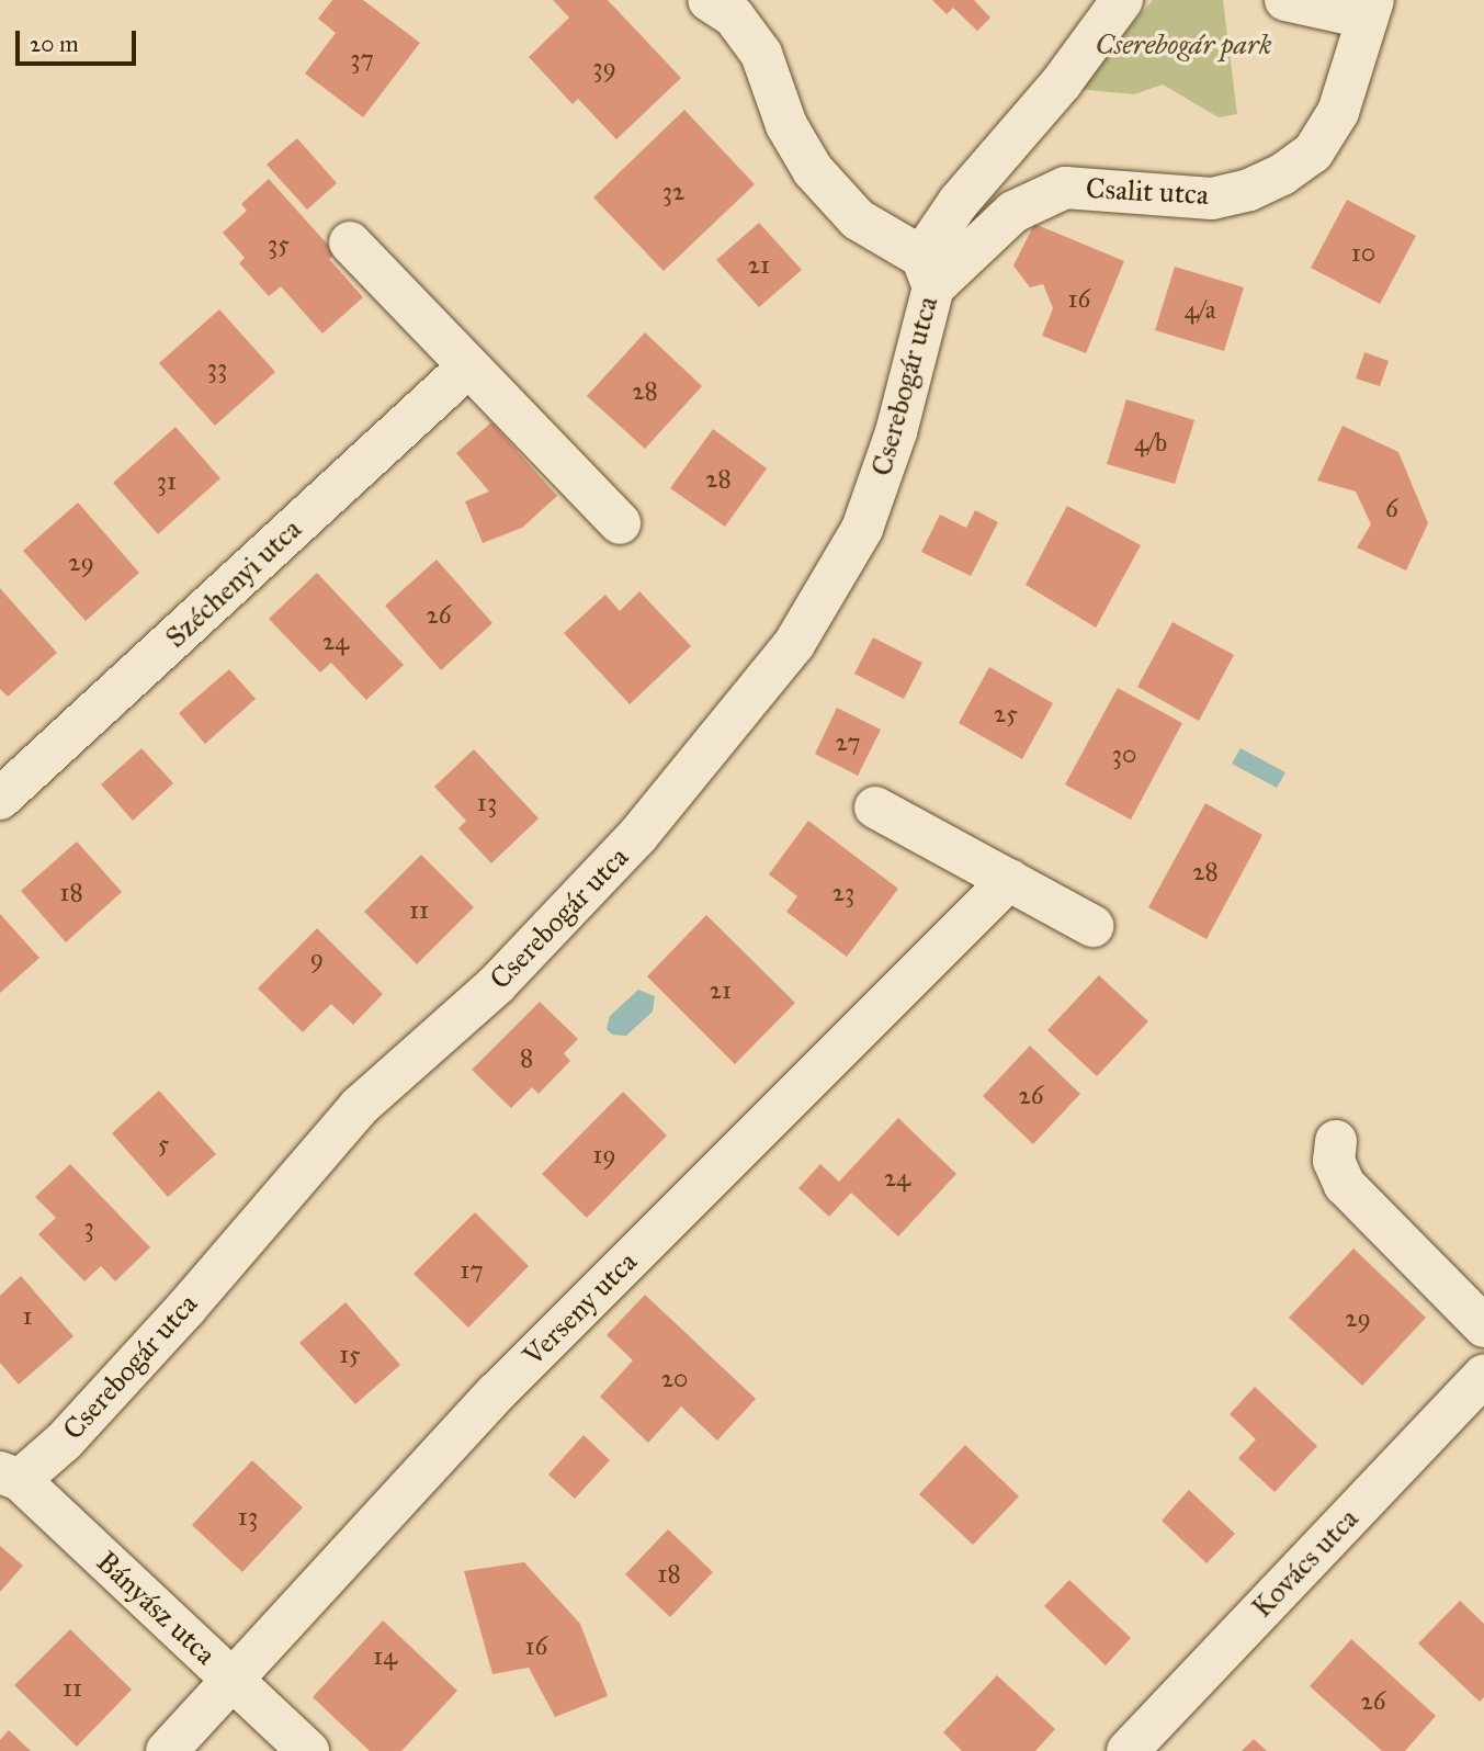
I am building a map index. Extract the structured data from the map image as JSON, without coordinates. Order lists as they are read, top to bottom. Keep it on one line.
{"streets":{"street":["Csalit utca","Cserebogár utca","Széchenyi utca","Verseny utca","Kovács utca","Bányász utca"]},"crossings":[["Csalit utca","Cserebogár utca"],["Cserebogár utca","Bányász utca"],["Verseny utca","Bányász utca"]],"parks":["Cserebogár park"],"house_numbers":["37","39","32","35","10","21","16","4/a","33","28","4/b","28","31","6","29","26","24","25","27","30","13","28","18","23","11","9","21","8","26","5","19","24","3","17","1","29","15","20","13","18","16","14","11","26"],"scale_bar":"20 m"}
